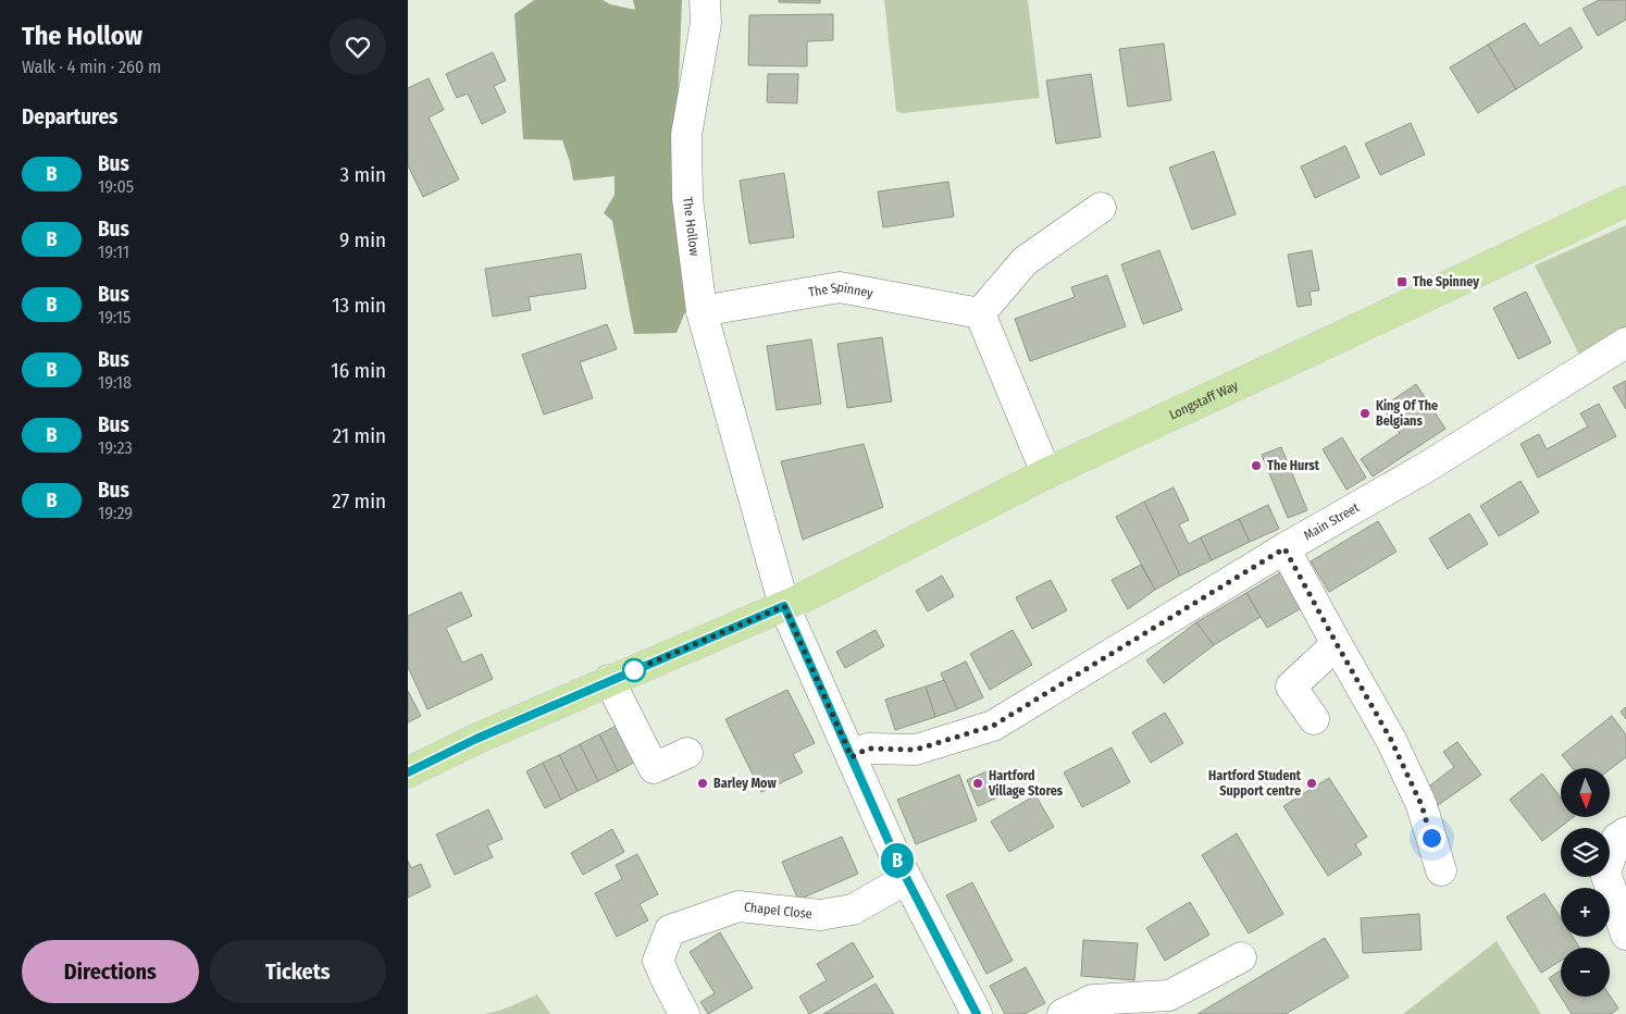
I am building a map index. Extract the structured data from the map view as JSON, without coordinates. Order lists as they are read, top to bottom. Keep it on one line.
{"streets":{"main road":["Longstaff Way"],"street":["The Hollow","The Spinney","Main Street","Chapel Close"]},"crossings":[["The Hollow","The Spinney"],["The Hollow","Longstaff Way"],["The Hollow","Main Street"],["The Hollow","Chapel Close"]],"places":{"transit":["The Spinney"],"other":["King Of The Belgians","The Hurst","Barley Mow","Hartford Village Stores","Hartford Student Support centre"]},"lines":["bus line B"],"north":"bottom","page":{"heading":[["The Hollow","Walk · 4 min · 260 m"],"Departures"],"on_map":"B","list":[{"mark":"B","name":"Bus","note":"19:05","value":"3 min"},{"mark":"B","name":"Bus","note":"19:11","value":"9 min"},{"mark":"B","name":"Bus","note":"19:15","value":"13 min"},{"mark":"B","name":"Bus","note":"19:18","value":"16 min"},{"mark":"B","name":"Bus","note":"19:23","value":"21 min"},{"mark":"B","name":"Bus","note":"19:29","value":"27 min"}],"map_buttons":["+","−"],"buttons":["Directions","Tickets"]}}
